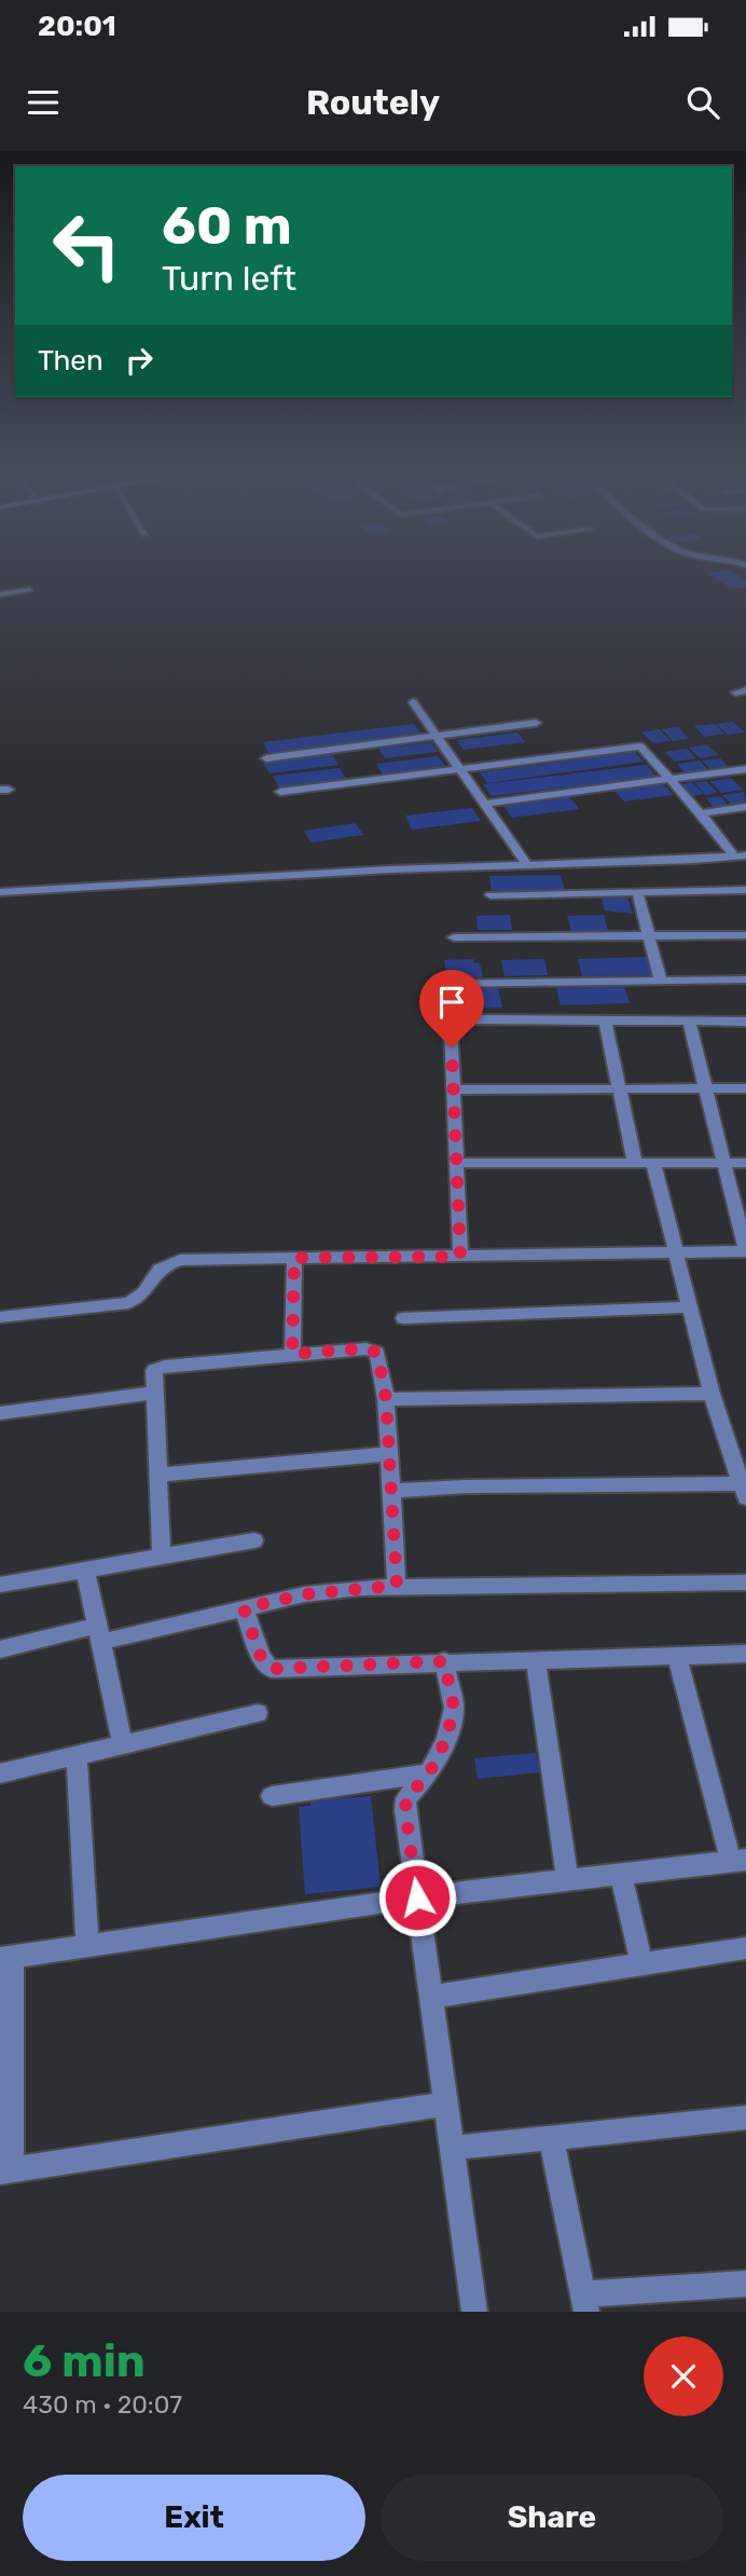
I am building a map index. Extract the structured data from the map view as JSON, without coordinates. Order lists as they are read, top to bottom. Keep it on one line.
{"page":{"status":"20:01","header":"Routely","turn":["60 m","Turn left"],"then":"Then","heading":["6 min","430 m · 20:07"],"buttons":["Exit","Share"]}}
